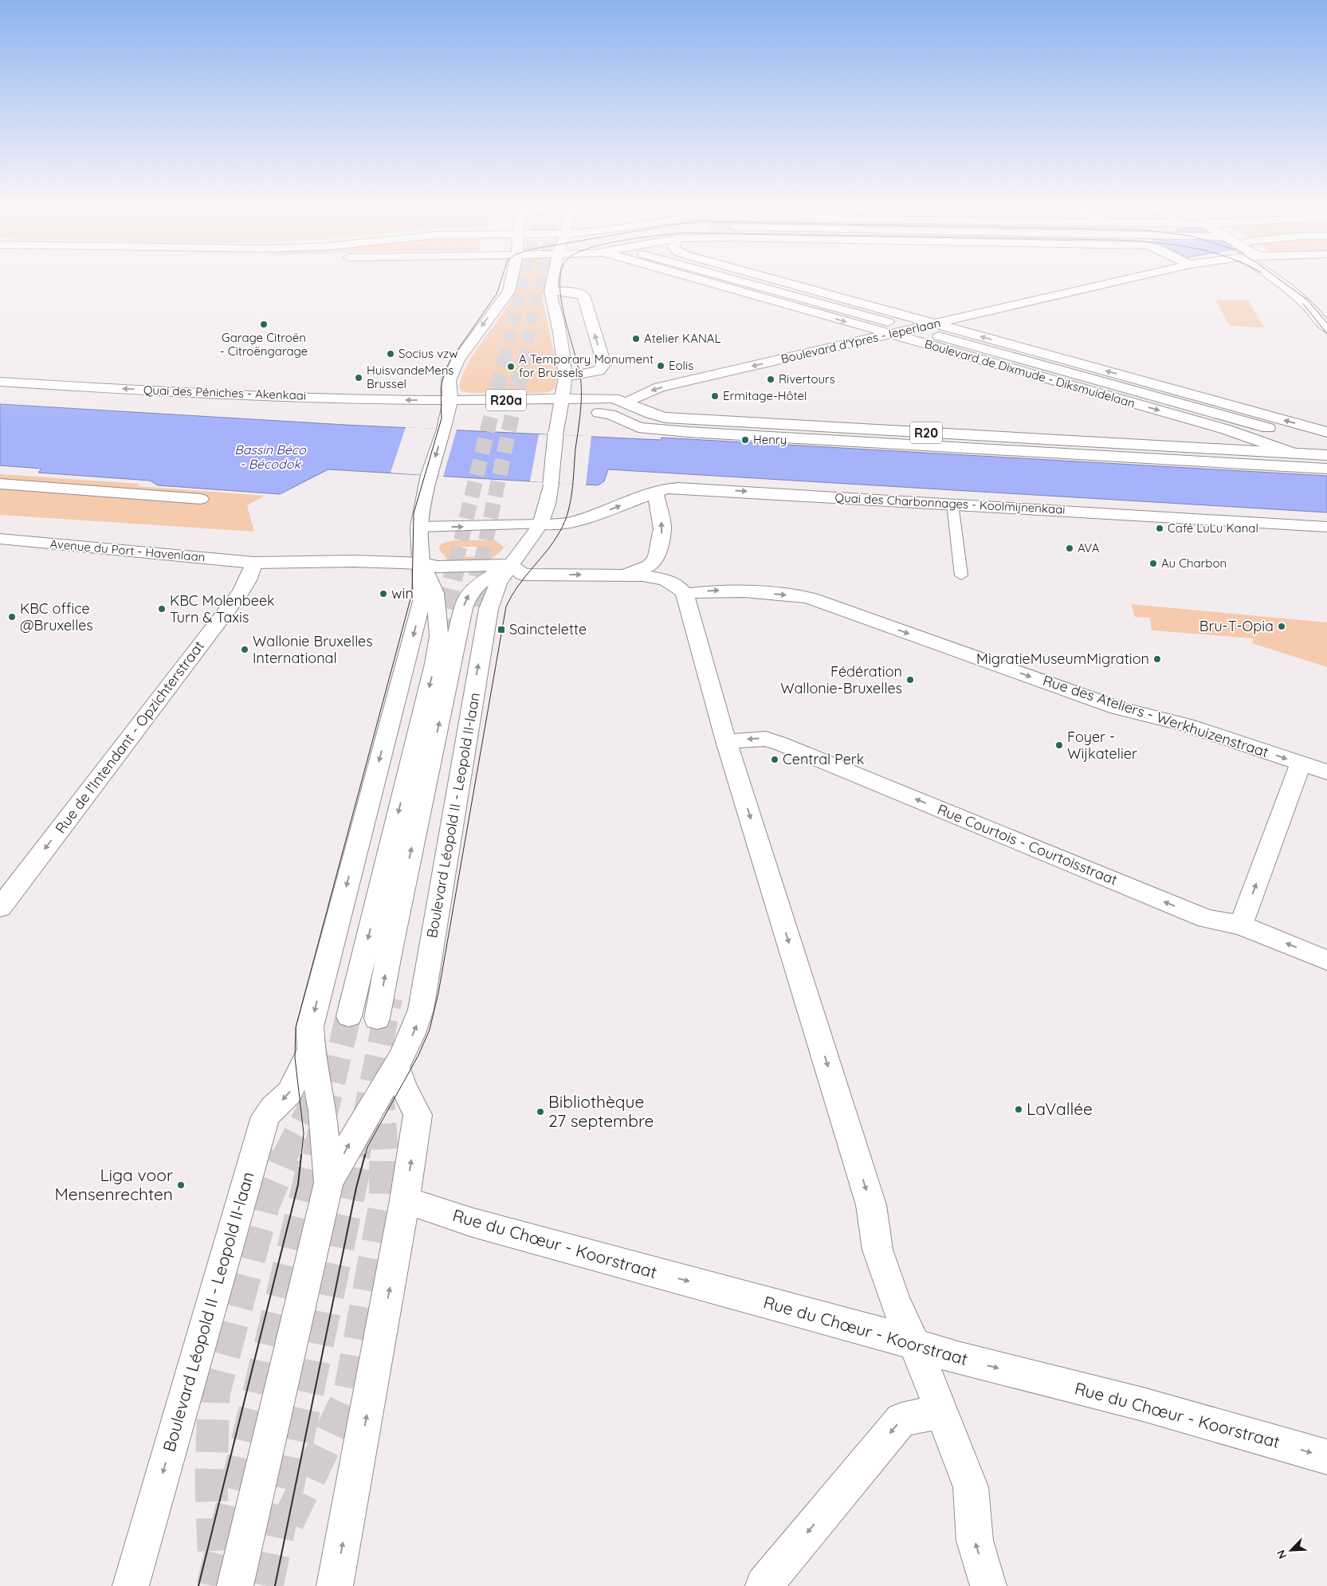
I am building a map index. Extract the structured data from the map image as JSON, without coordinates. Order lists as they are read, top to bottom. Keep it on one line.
{"streets":{"main road":["Boulevard d'Ypres - Ieperlaan","Boulevard de Dixmude - Diksmuidelaan","Quai des Péniches - Akenkaai","R20a","R20","Quai des Charbonnages - Koolmijnenkaai","Avenue du Port - Havenlaan","Rue des Ateliers - Werkhuizenstraat","Rue de l'Intendant - Opzichterstraat","Boulevard Léopold II - Leopold II-laan","Rue Courtois - Courtoisstraat","Rue du Chœur - Koorstraat"]},"crossings":[["Boulevard d'Ypres - Ieperlaan","Boulevard de Dixmude - Diksmuidelaan"],["Boulevard d'Ypres - Ieperlaan","R20"],["Boulevard de Dixmude - Diksmuidelaan","R20"],["Quai des Péniches - Akenkaai","R20a"],["Quai des Péniches - Akenkaai","Boulevard Léopold II - Leopold II-laan"],["R20a","R20"],["R20a","Boulevard Léopold II - Leopold II-laan"],["R20","Boulevard Léopold II - Leopold II-laan"],["Quai des Charbonnages - Koolmijnenkaai","Boulevard Léopold II - Leopold II-laan"],["Avenue du Port - Havenlaan","Rue de l'Intendant - Opzichterstraat"],["Avenue du Port - Havenlaan","Boulevard Léopold II - Leopold II-laan"]],"one_way":["Rue de l'Intendant - Opzichterstraat","Rue Courtois - Courtoisstraat","Rue du Chœur - Koorstraat"],"water":["Bassin Béco - Bécodok"],"places":{"other":["Garage Citroën - Citroëngarage","Atelier KANAL","Socius vzw","Eolis","A Temporary Monument for Brussels","HuisvandeMens Brussel","Rivertours","Ermitage-Hôtel","Henry","Café LuLu Kanal","AVA","Au Charbon","win","KBC Molenbeek Turn & Taxis","KBC office @Bruxelles","Bru-T-Opia","Wallonie Bruxelles International","MigratieMuseumMigration","Fédération Wallonie-Bruxelles","Foyer - Wijkatelier","Central Perk","LaVallée","Bibliothèque 27 septembre","Liga voor Mensenrechten"],"transit":["Sainctelette"]},"north":"bottom left"}
